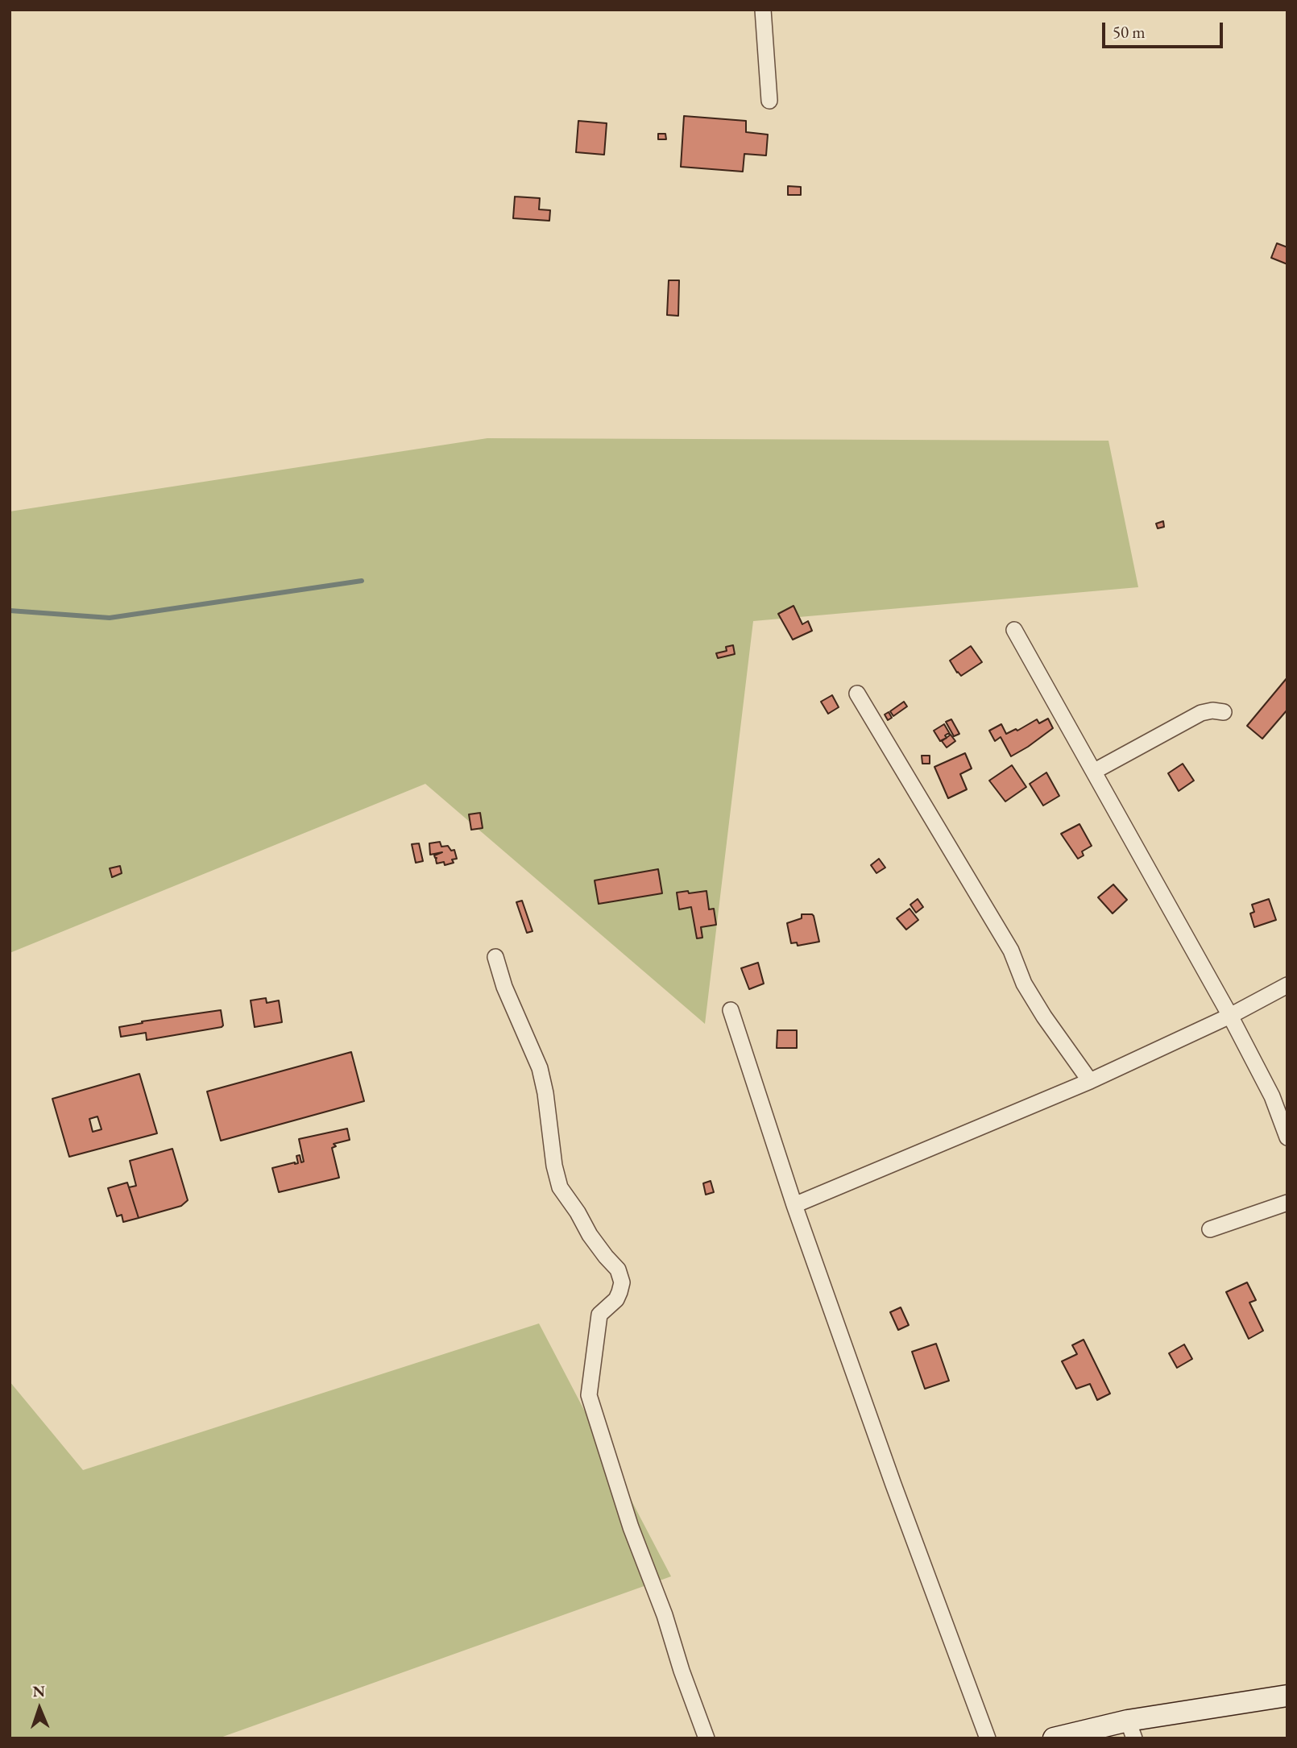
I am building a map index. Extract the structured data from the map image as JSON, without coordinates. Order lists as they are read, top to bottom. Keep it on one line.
{"scale_bar":"50 m","north":"top"}
